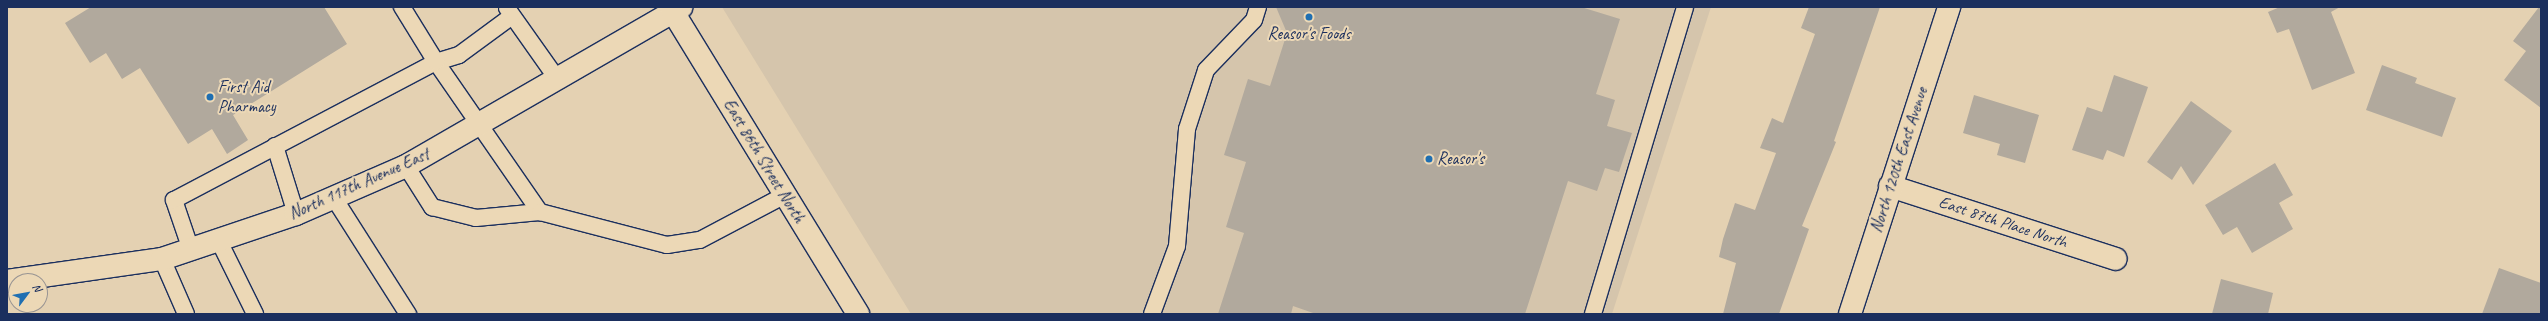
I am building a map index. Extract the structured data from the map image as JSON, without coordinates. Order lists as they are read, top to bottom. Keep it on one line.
{"streets":{"street":["North 120th East Avenue","East 86th Street North","North 117th Avenue East","East 87th Place North"]},"crossings":[["North 120th East Avenue","East 87th Place North"],["East 86th Street North","North 117th Avenue East"]],"places":["Reasor's Foods","First Aid Pharmacy","Reasor's"],"north":"top right"}
